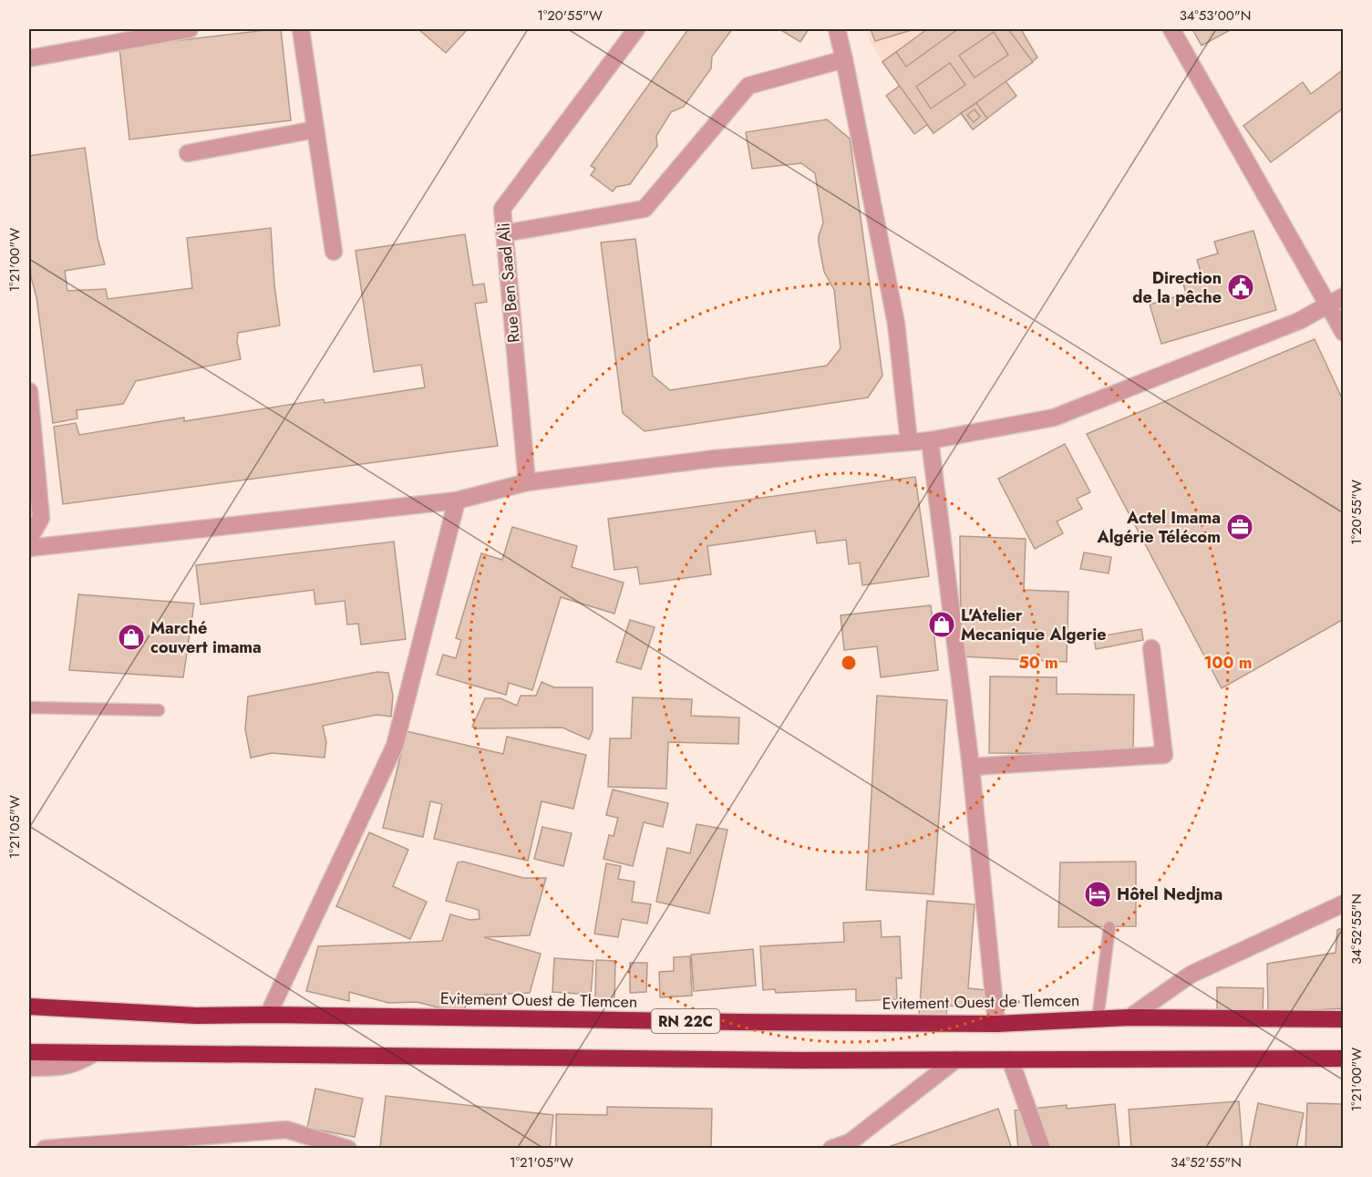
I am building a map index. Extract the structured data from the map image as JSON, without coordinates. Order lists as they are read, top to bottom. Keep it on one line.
{"streets":{"highway":["Evitement Ouest de Tlemcen","RN 22C"],"street":["Rue Ben Saad Ali"]},"places":{"public building":["Direction de la pêche"],"office":["Actel Imama Algérie Télécom"],"shop":["L'Atelier Mecanique Algerie","Marché couvert imama"],"hotel":["Hôtel Nedjma"]},"coordinates":["1°20'55\"W","34°53'00\"N","1°21'00\"W","1°21'05\"W","34°52'55\"N"],"rings":["50 m","100 m"]}
